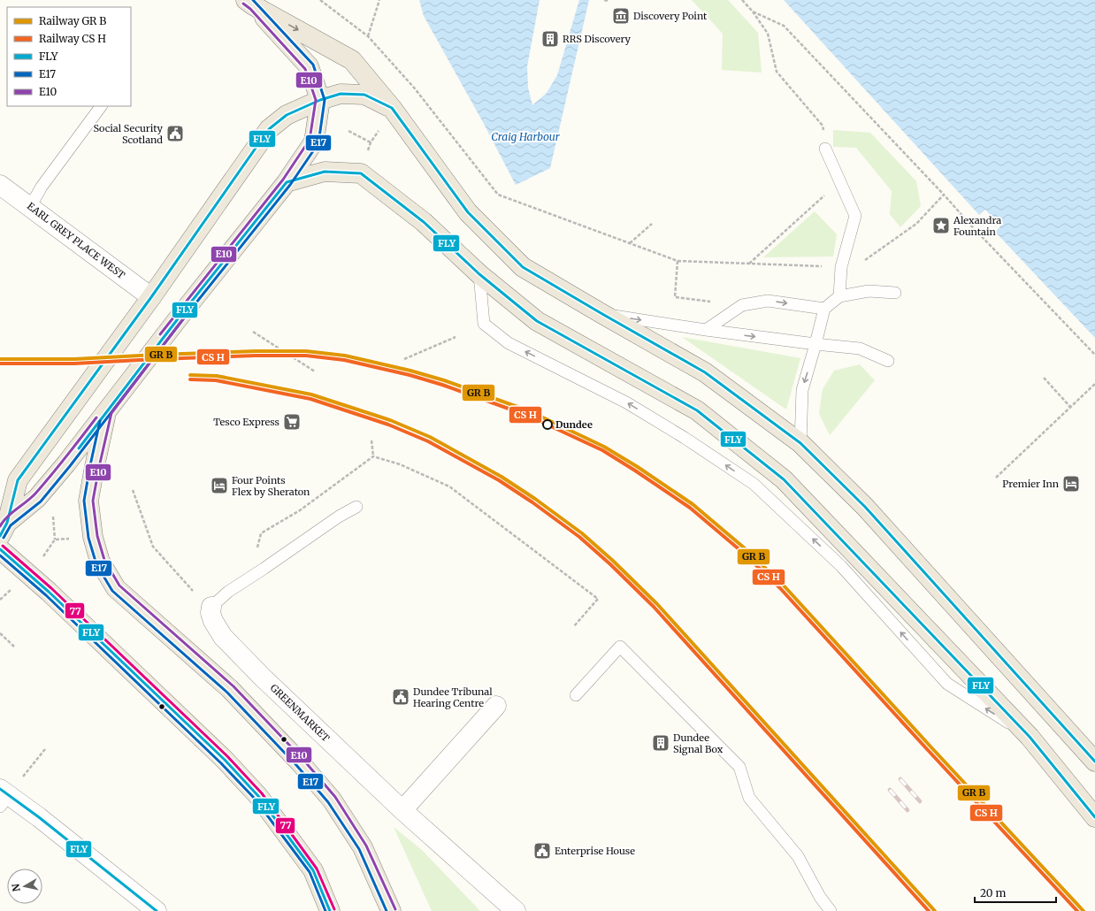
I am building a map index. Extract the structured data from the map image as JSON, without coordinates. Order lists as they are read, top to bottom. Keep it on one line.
{"streets":{"street":["EARL GREY PLACE WEST","GREENMARKET"]},"water":["Craig Harbour"],"places":{"museum":["Discovery Point"],"building":["RRS Discovery","Dundee Signal Box"],"public building":["Social Security Scotland","Dundee Tribunal Hearing Centre","Enterprise House"],"place":["Alexandra Fountain"],"supermarket":["Tesco Express"],"other":["Dundee"],"hotel":["Premier Inn","Four Points Flex by Sheraton"]},"lines":["transit line E17","transit line E10","transit line FLY","transit line 77"],"legend":["Railway GR B","Railway CS H","FLY","E17","E10"],"scale_bar":"20 m","north":"left"}
